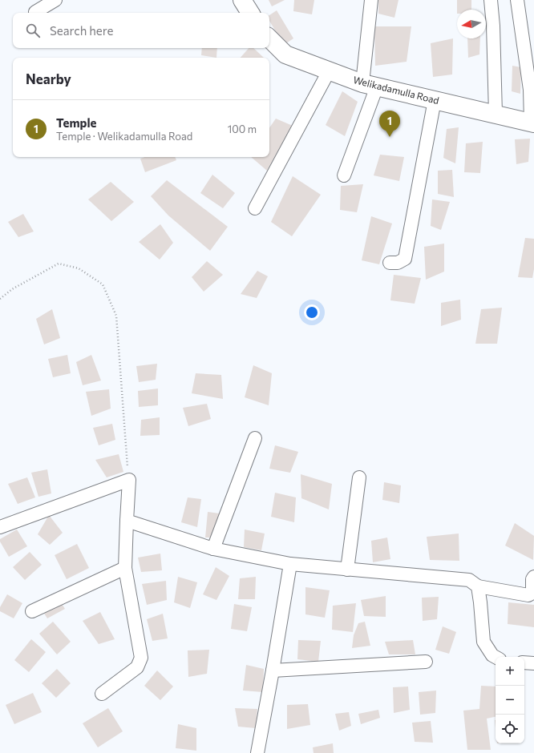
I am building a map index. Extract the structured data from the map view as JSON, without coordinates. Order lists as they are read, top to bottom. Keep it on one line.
{"streets":{"street":["Welikadamulla Road"]},"north":"left","page":{"search":"Search here","heading":"Nearby","list":[{"mark":"1","name":"Temple","note":"Temple · Welikadamulla Road","value":"100 m"}],"pins":"1","map_buttons":["+","−"]}}
